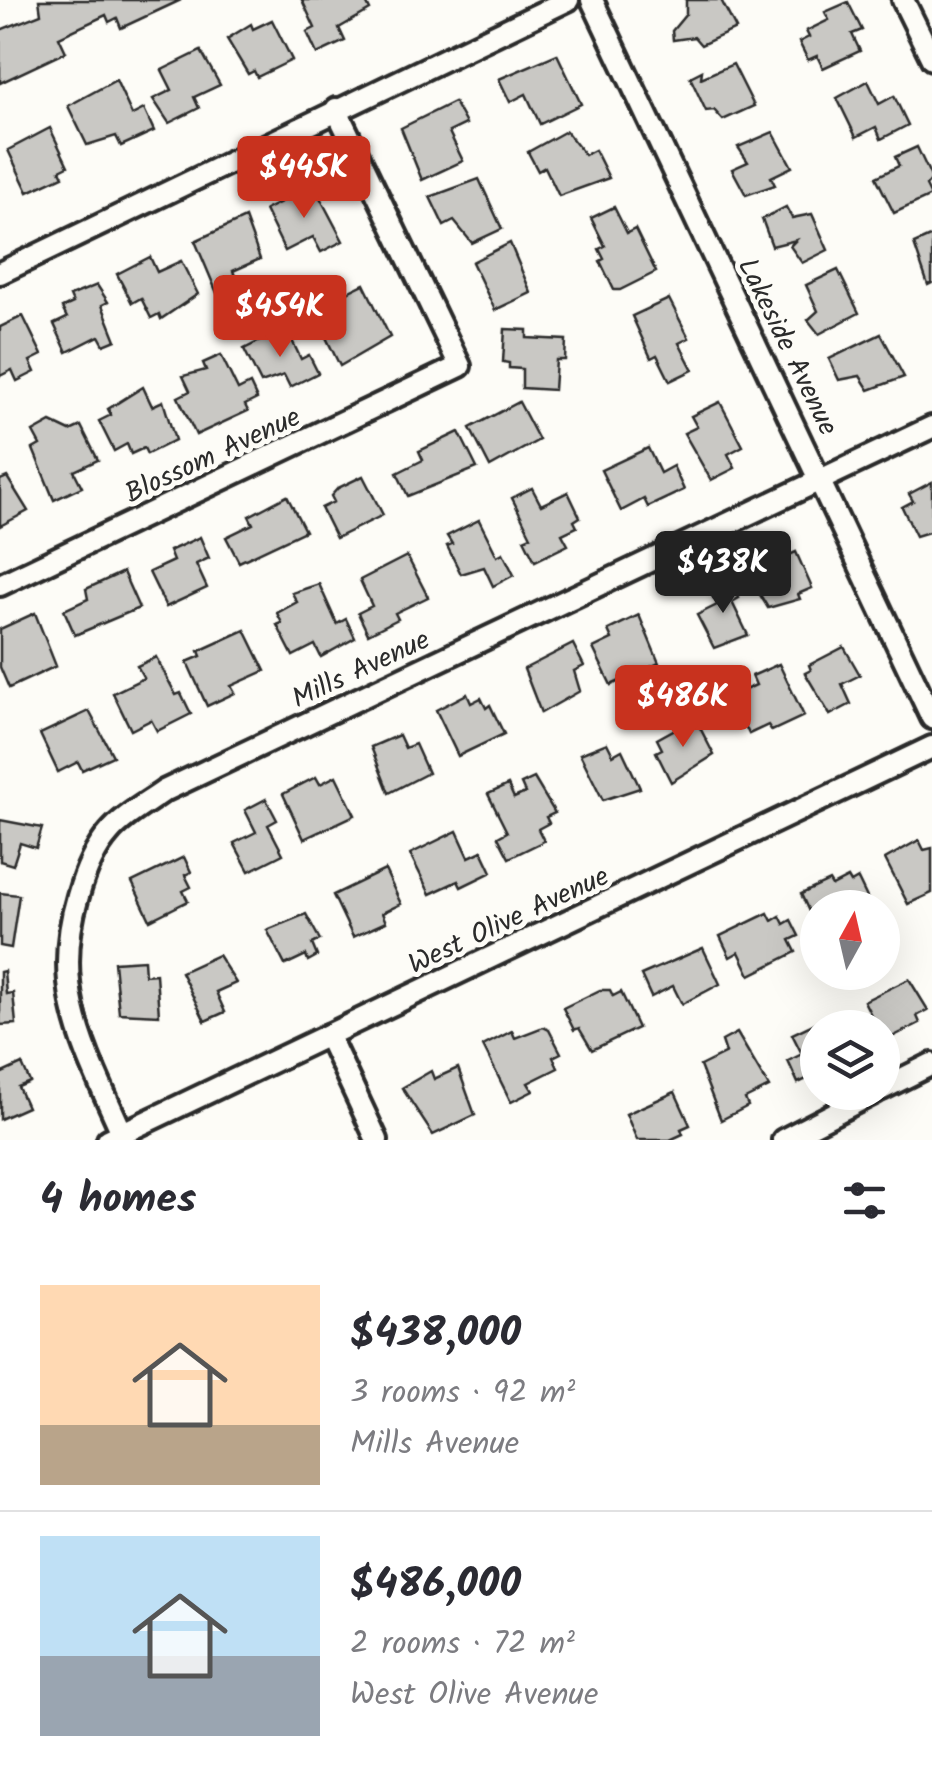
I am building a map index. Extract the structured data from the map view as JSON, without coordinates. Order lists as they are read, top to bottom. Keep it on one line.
{"streets":{"street":["Lakeside Avenue","Blossom Avenue","Mills Avenue","West Olive Avenue"]},"crossings":[["Lakeside Avenue","Mills Avenue"],["Mills Avenue","West Olive Avenue"]],"north":"top","page":{"price":["$445K","$454K","$438K","$486K"],"heading":"4 homes","list":[{"name":"$438,000","note":"3 rooms · 92 m² · Mills Avenue"},{"name":"$486,000","note":"2 rooms · 72 m² · West Olive Avenue"}]}}
